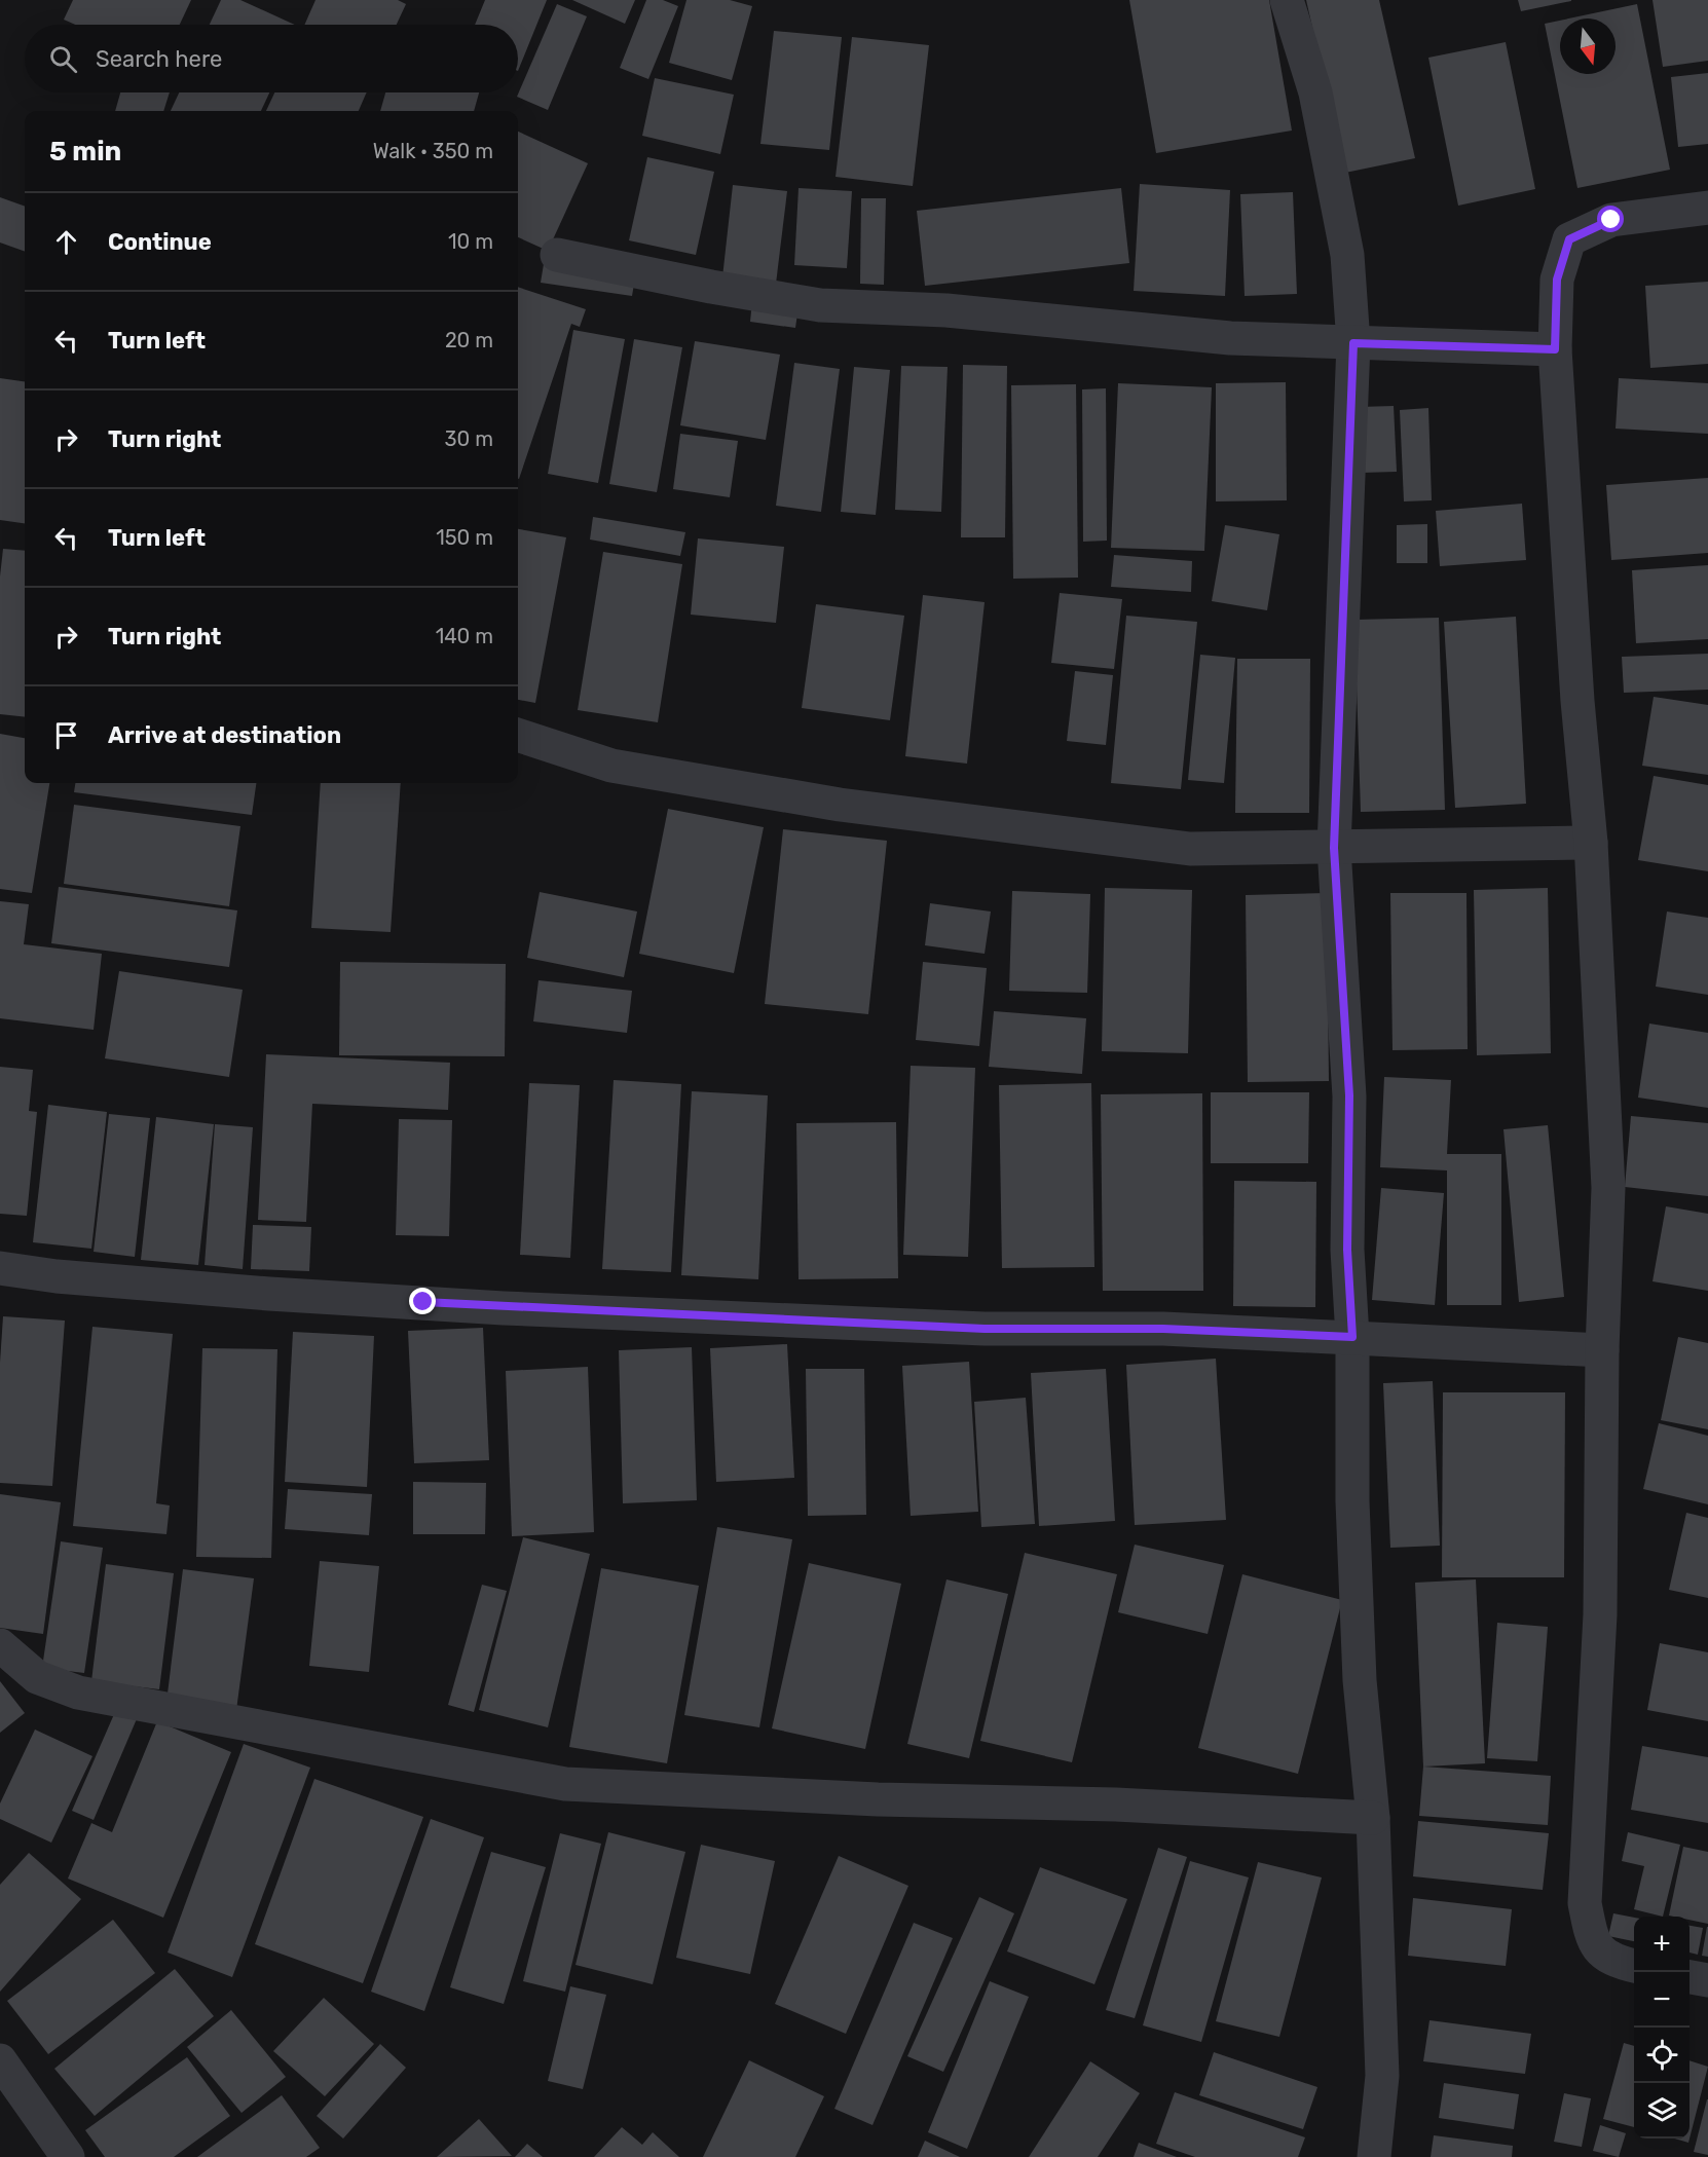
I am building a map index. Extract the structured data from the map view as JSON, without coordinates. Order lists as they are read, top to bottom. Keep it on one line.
{"north":"bottom","page":{"search":"Search here","heading":["5 min","Walk · 350 m"],"list":[["Continue","10 m"],["Turn left","20 m"],["Turn right","30 m"],["Turn left","150 m"],["Turn right","140 m"],"Arrive at destination"],"map_buttons":["+","−"]}}
